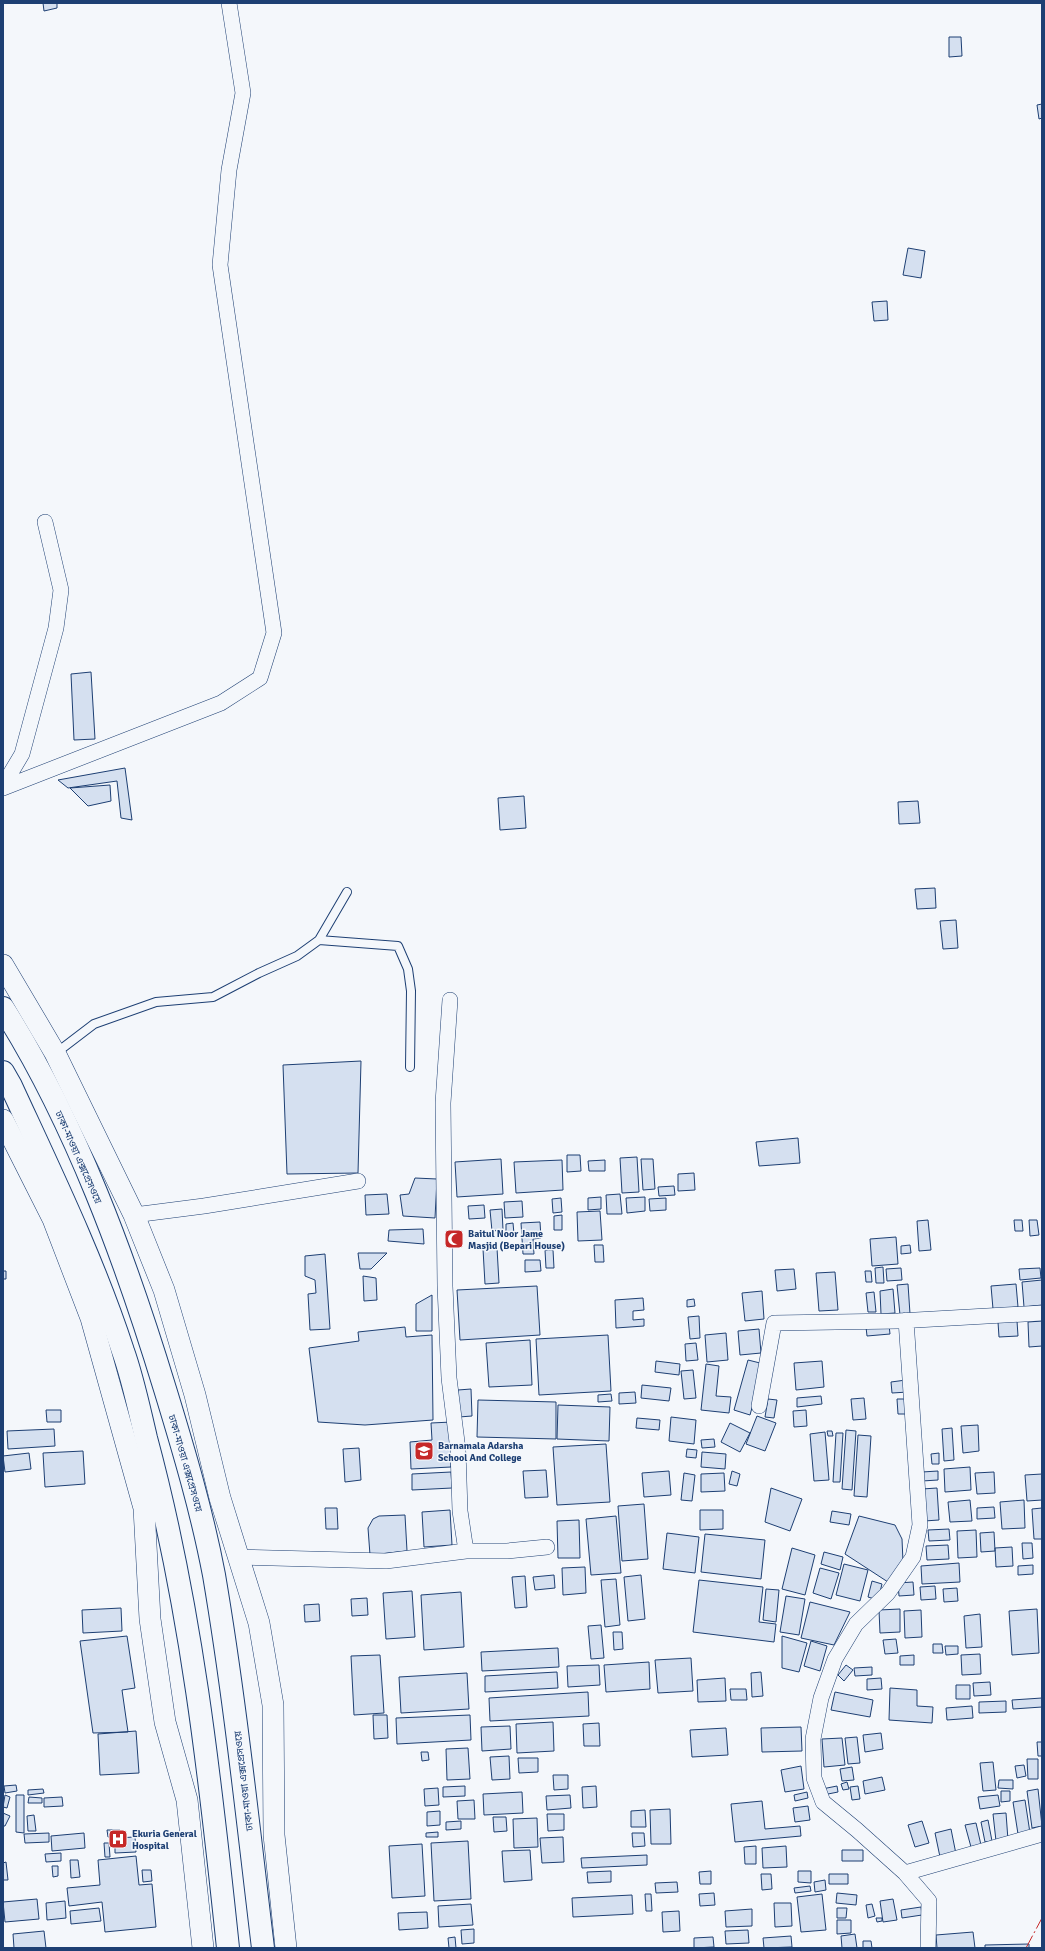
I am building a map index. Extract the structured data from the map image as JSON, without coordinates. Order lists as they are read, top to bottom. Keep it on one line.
{"streets":{"highway":["ঢাকা-মাওয়া এক্সপ্রেসওয়ে"]},"places":{"mosque":["Baitul Noor Jame Masjid (Bepari House)"],"school or university":["Barnamala Adarsha School And College"],"hospital":["Ekuria General Hospital"]}}
